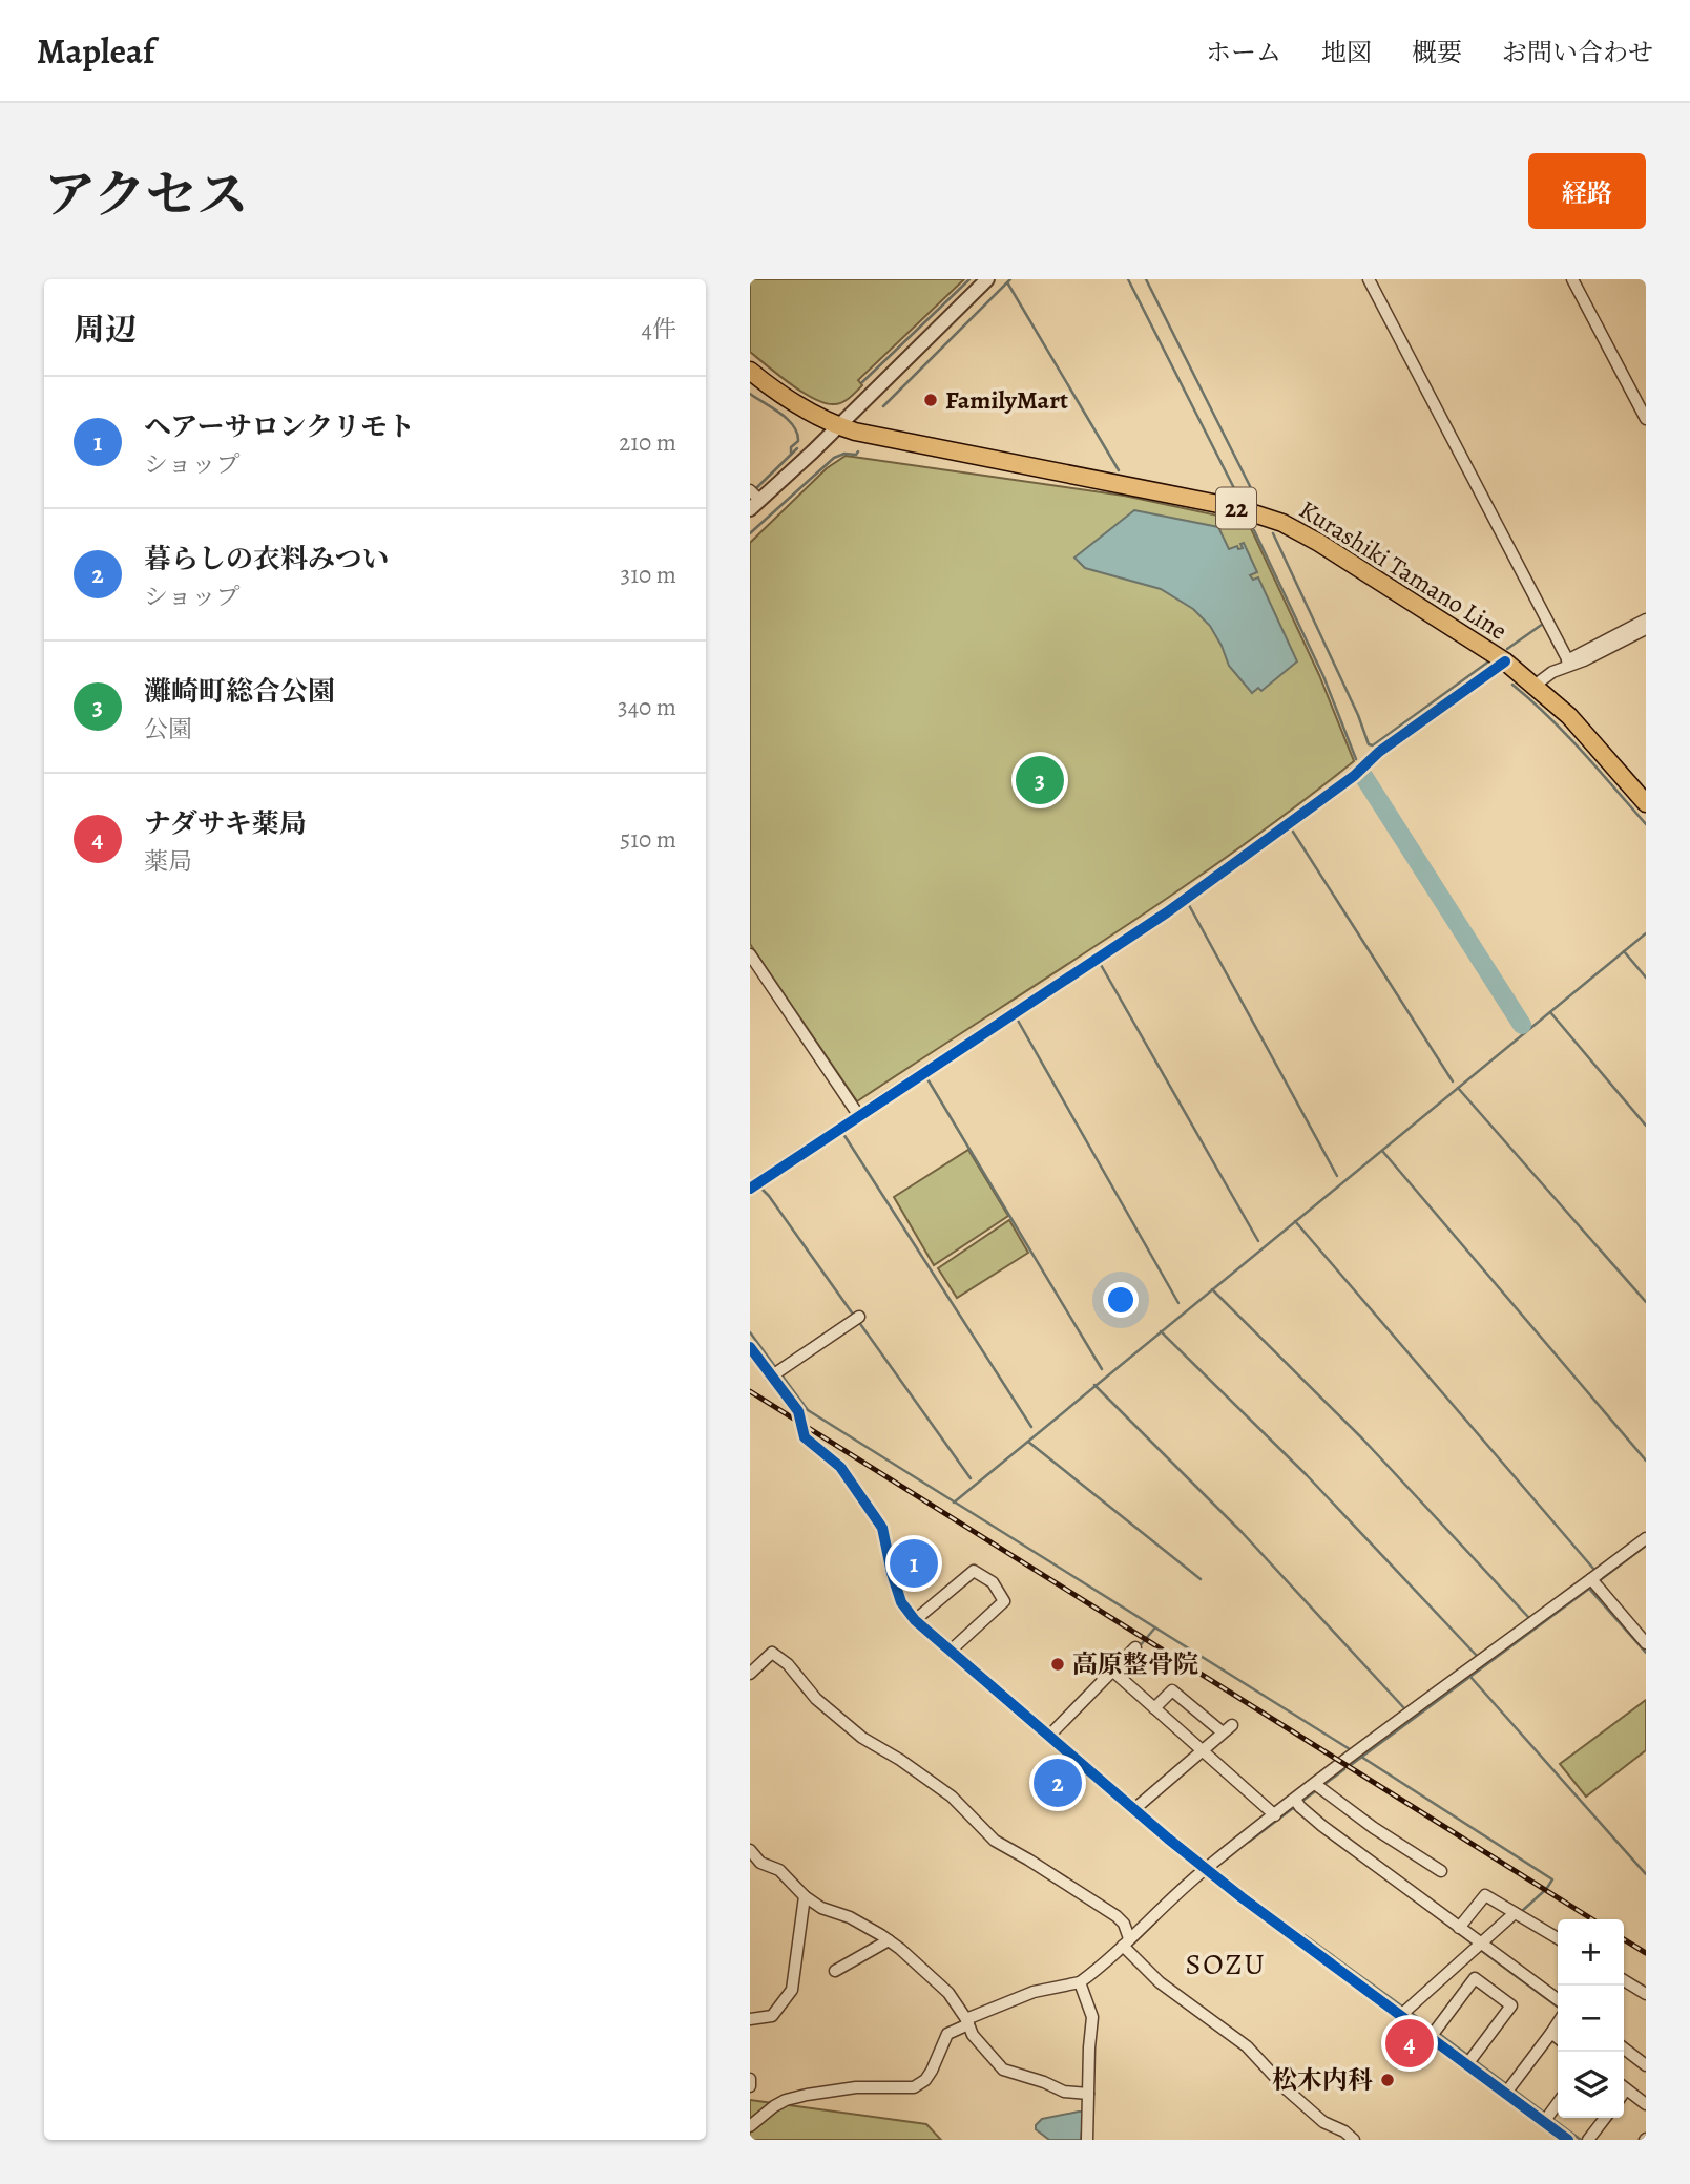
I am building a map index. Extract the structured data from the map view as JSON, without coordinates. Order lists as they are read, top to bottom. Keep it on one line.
{"streets":{"main road":["22","Kurashiki Tamano Line"]},"districts":["SOZU"],"places":["FamilyMart","高原整骨院","松木内科"],"page":{"header":"Mapleaf","nav":["ホーム","地図","概要","お問い合わせ"],"title":"アクセス","buttons":"経路","heading":["周辺","4件"],"list":[{"mark":"1","name":"ヘアーサロンクリモト","note":"ショップ","value":"210 m"},{"mark":"2","name":"暮らしの衣料みつい","note":"ショップ","value":"310 m"},{"mark":"3","name":"灘崎町総合公園","note":"公園","value":"340 m"},{"mark":"4","name":"ナダサキ薬局","note":"薬局","value":"510 m"}],"pins":["3","1","2","4"],"map_buttons":["+","−"]}}
